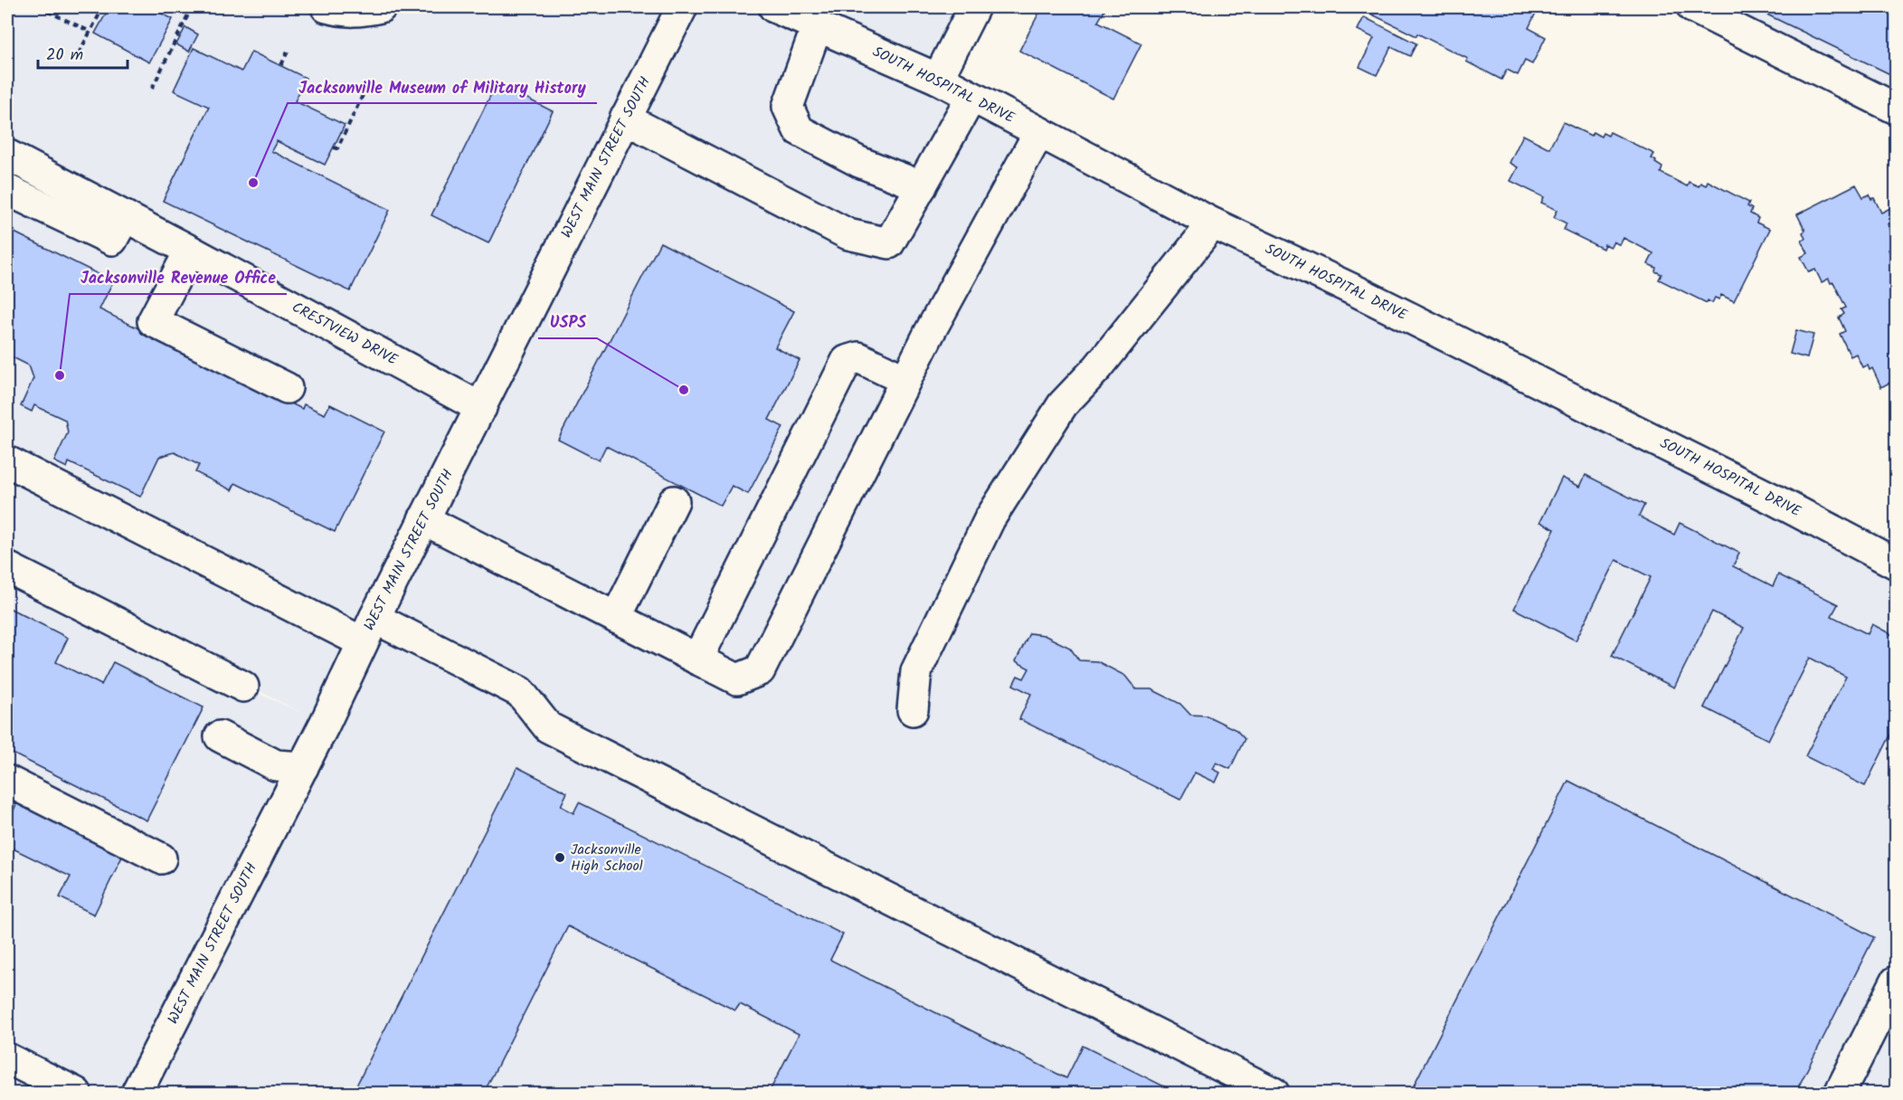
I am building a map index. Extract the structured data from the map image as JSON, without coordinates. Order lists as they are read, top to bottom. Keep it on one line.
{"streets":{"street":["SOUTH HOSPITAL DRIVE","WEST MAIN STREET SOUTH","CRESTVIEW DRIVE"]},"crossings":[["WEST MAIN STREET SOUTH","CRESTVIEW DRIVE"]],"places":["Jacksonville Museum of Military History","Jacksonville Revenue Office","USPS","Jacksonville High School"],"scale_bar":"20 m"}
